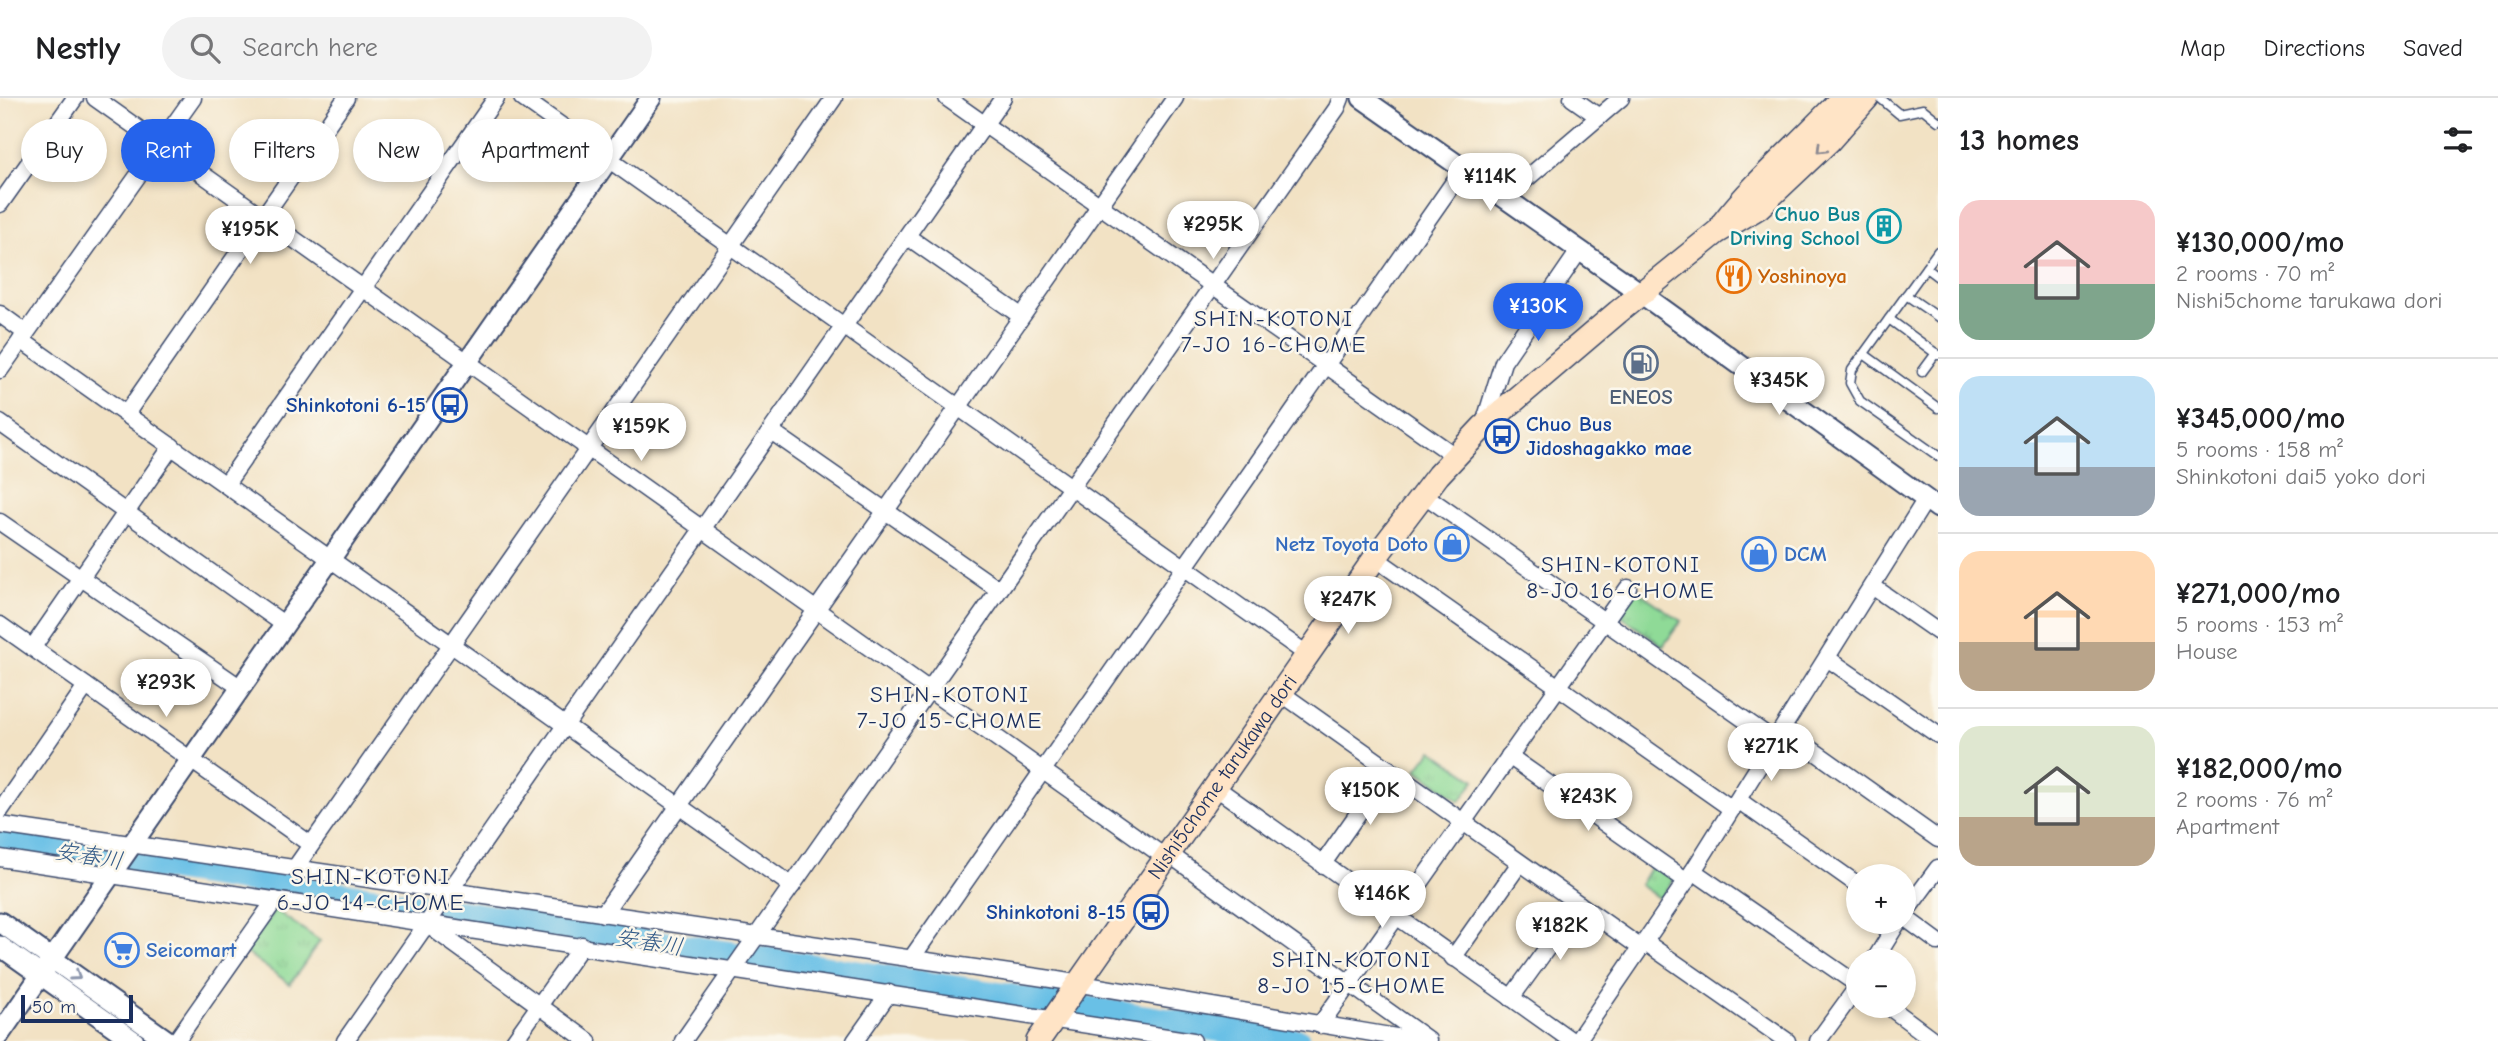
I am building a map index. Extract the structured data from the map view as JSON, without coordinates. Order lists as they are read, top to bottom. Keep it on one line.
{"streets":{"main road":["Nishi5chome tarukawa dori"]},"districts":["SHIN-KOTONI 7-JO 16-CHOME","SHIN-KOTONI 8-JO 16-CHOME","SHIN-KOTONI 7-JO 15-CHOME","SHIN-KOTONI 6-JO 14-CHOME","SHIN-KOTONI 8-JO 15-CHOME"],"water":["安春川"],"places":{"building":["Chuo Bus Driving School"],"restaurant":["Yoshinoya"],"fuel station":["ENEOS"],"bus stop":["Shinkotoni 6-15","Chuo Bus Jidoshagakko mae","Shinkotoni 8-15"],"shop":["Netz Toyota Doto","DCM"],"supermarket":["Seicomart"]},"scale_bar":"50 m","page":{"header":"Nestly","search":"Search here","nav":["Map","Directions","Saved"],"heading":"13 homes","chip":["Buy","Rent","Filters","New","Apartment"],"price":["¥114K","¥295K","¥195K","¥130K","¥345K","¥159K","¥247K","¥293K","¥271K","¥150K","¥243K","¥146K","¥182K"],"list":[{"name":"¥130,000/mo","note":"2 rooms · 70 m² · Nishi5chome tarukawa dori"},{"name":"¥345,000/mo","note":"5 rooms · 158 m² · Shinkotoni dai5 yoko dori"},{"name":"¥271,000/mo","note":"5 rooms · 153 m² · House"},{"name":"¥182,000/mo","note":"2 rooms · 76 m² · Apartment"}],"map_buttons":["+","−"],"scale":"50 m"}}
